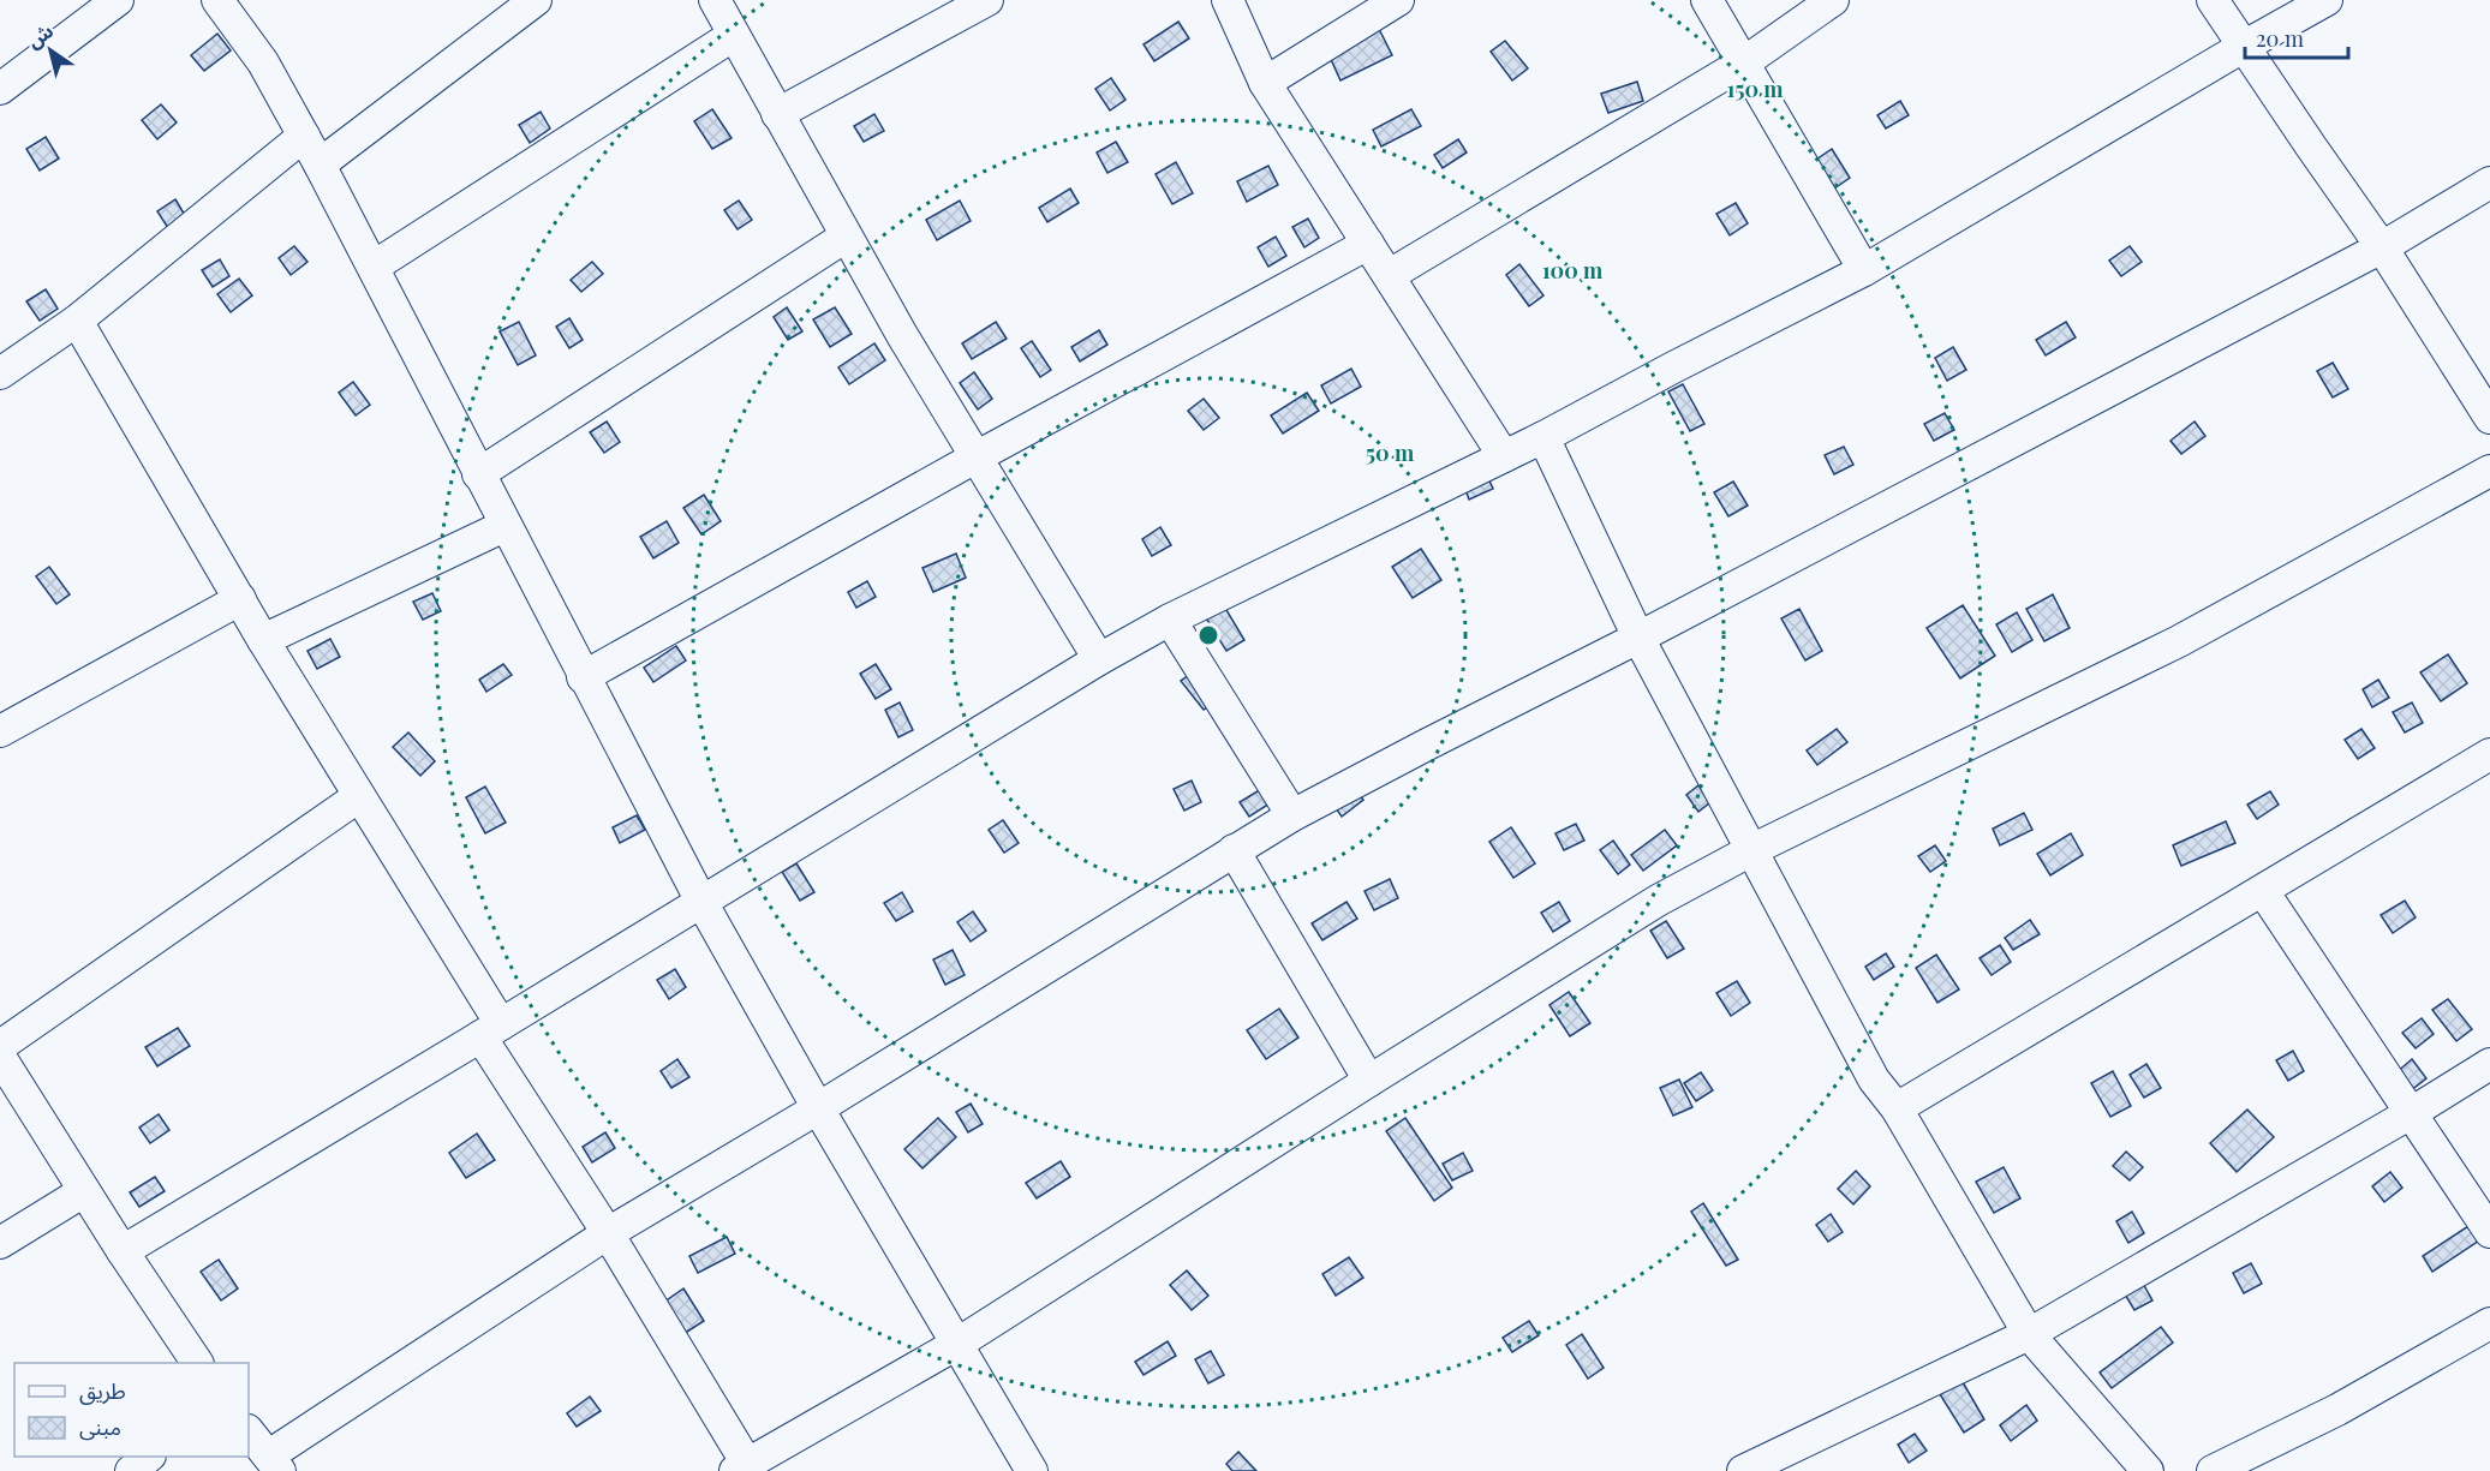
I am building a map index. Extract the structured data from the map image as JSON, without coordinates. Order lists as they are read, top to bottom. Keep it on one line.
{"legend":["طريق","مبنى"],"scale_bar":"20 m","north":"top left","rings":["150 m","100 m","50 m"]}
